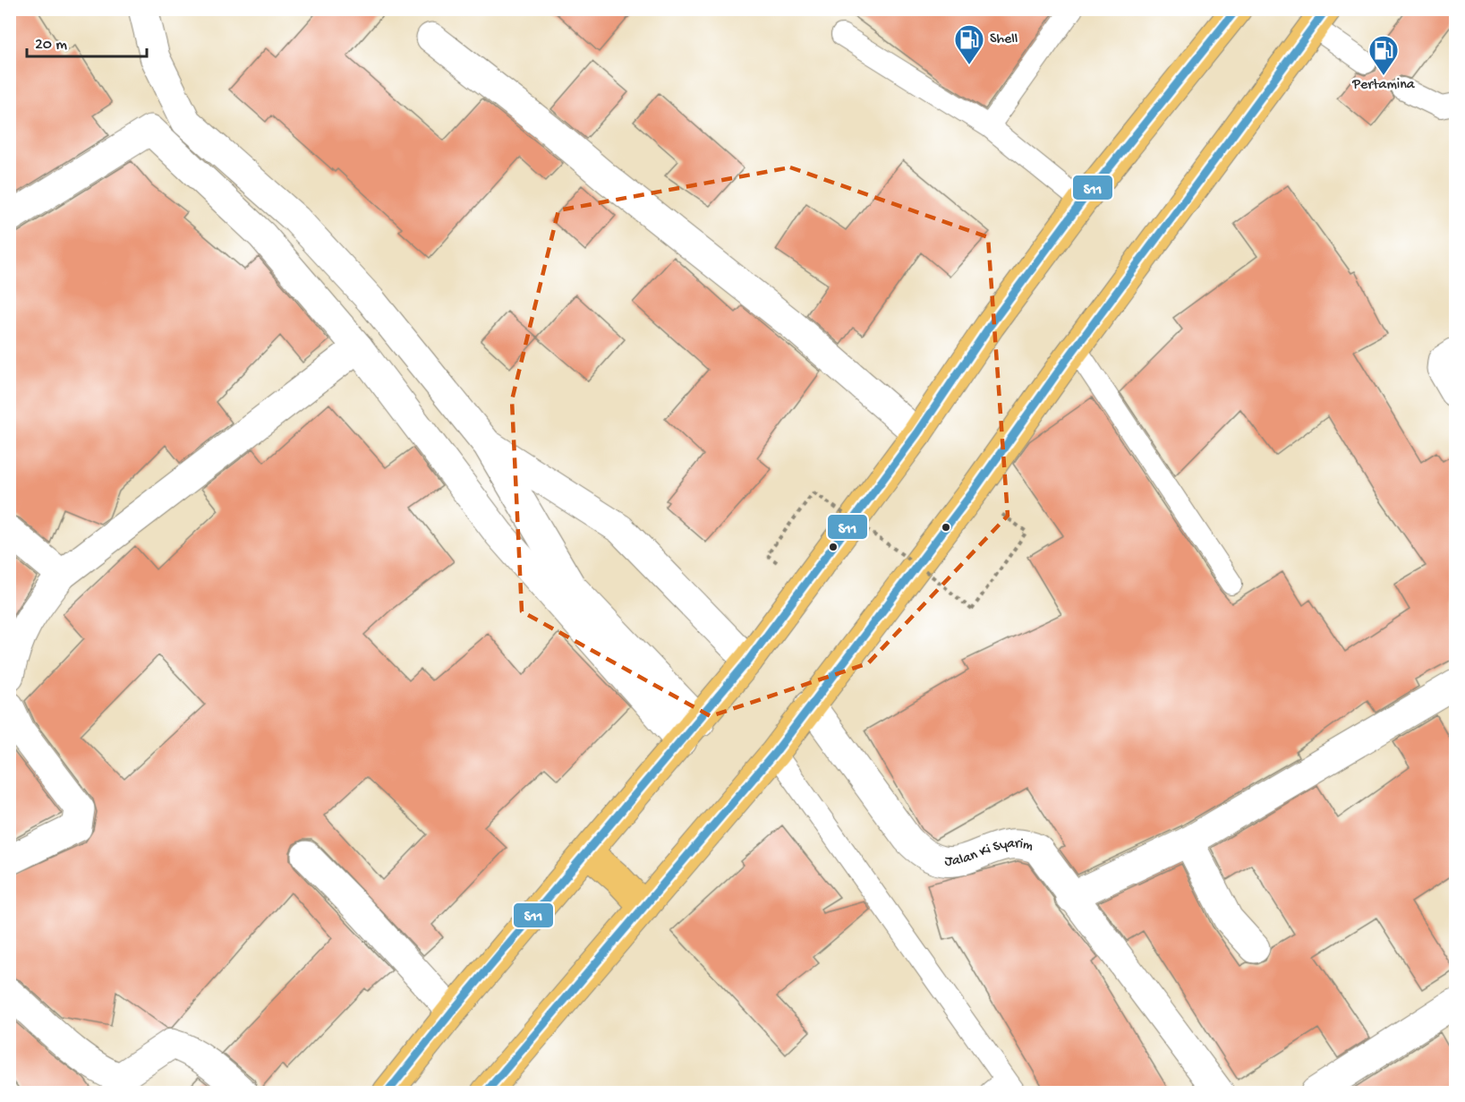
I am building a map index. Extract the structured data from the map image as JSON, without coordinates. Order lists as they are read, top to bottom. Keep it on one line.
{"streets":{"street":["Jalan Ki Syarim"]},"places":{"fuel station":["Shell","Pertamina"]},"lines":["transit line S11"],"scale_bar":"20 m"}
